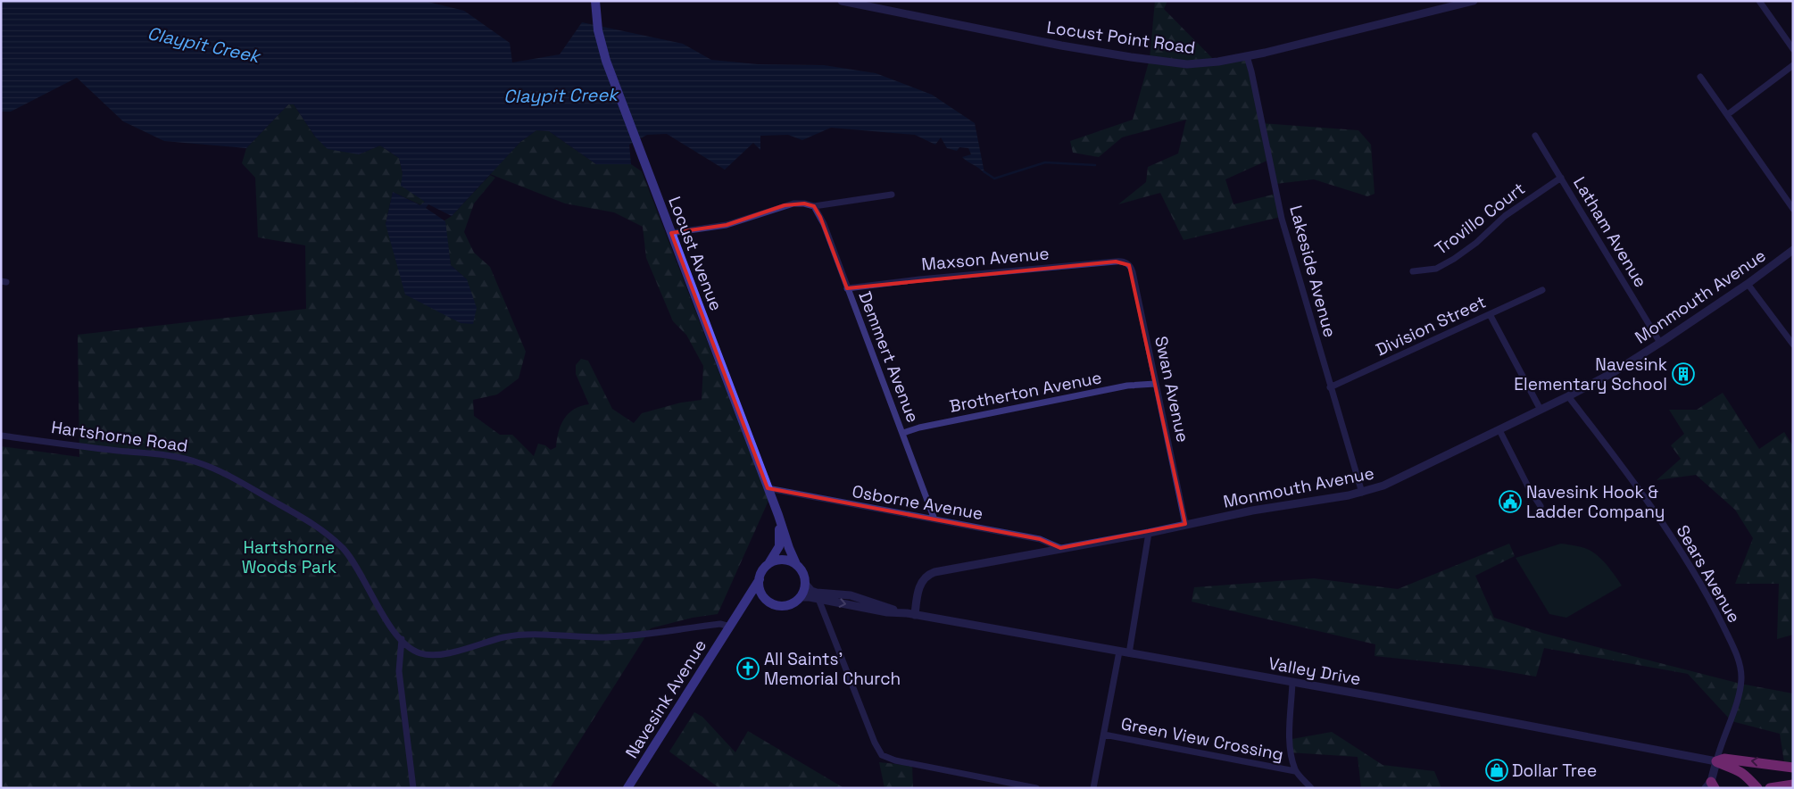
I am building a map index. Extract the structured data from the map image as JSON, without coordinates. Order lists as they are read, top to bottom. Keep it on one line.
{"streets":{"main road":["Locust Avenue","Navesink Avenue"],"street":["Locust Point Road","Trovillo Court","Latham Avenue","Maxson Avenue","Lakeside Avenue","Monmouth Avenue","Division Street","Demmert Avenue","Swan Avenue","Brotherton Avenue","Hartshorne Road","Osborne Avenue","Sears Avenue","Valley Drive","Green View Crossing"]},"crossings":[["Locust Point Road","Lakeside Avenue"],["Trovillo Court","Latham Avenue"],["Latham Avenue","Monmouth Avenue"],["Locust Avenue","Osborne Avenue"],["Locust Avenue","Valley Drive"],["Locust Avenue","Navesink Avenue"],["Maxson Avenue","Demmert Avenue"],["Maxson Avenue","Swan Avenue"],["Lakeside Avenue","Monmouth Avenue"],["Lakeside Avenue","Division Street"],["Monmouth Avenue","Swan Avenue"],["Monmouth Avenue","Osborne Avenue"],["Monmouth Avenue","Sears Avenue"],["Monmouth Avenue","Valley Drive"],["Demmert Avenue","Brotherton Avenue"],["Demmert Avenue","Osborne Avenue"],["Swan Avenue","Brotherton Avenue"],["Hartshorne Road","Navesink Avenue"],["Sears Avenue","Valley Drive"],["Valley Drive","Navesink Avenue"]],"water":["Claypit Creek"],"parks":["Hartshorne Woods Park"],"places":{"building":["Navesink Elementary School"],"public building":["Navesink Hook & Ladder Company"],"church":["All Saints' Memorial Church"],"shop":["Dollar Tree"]}}
